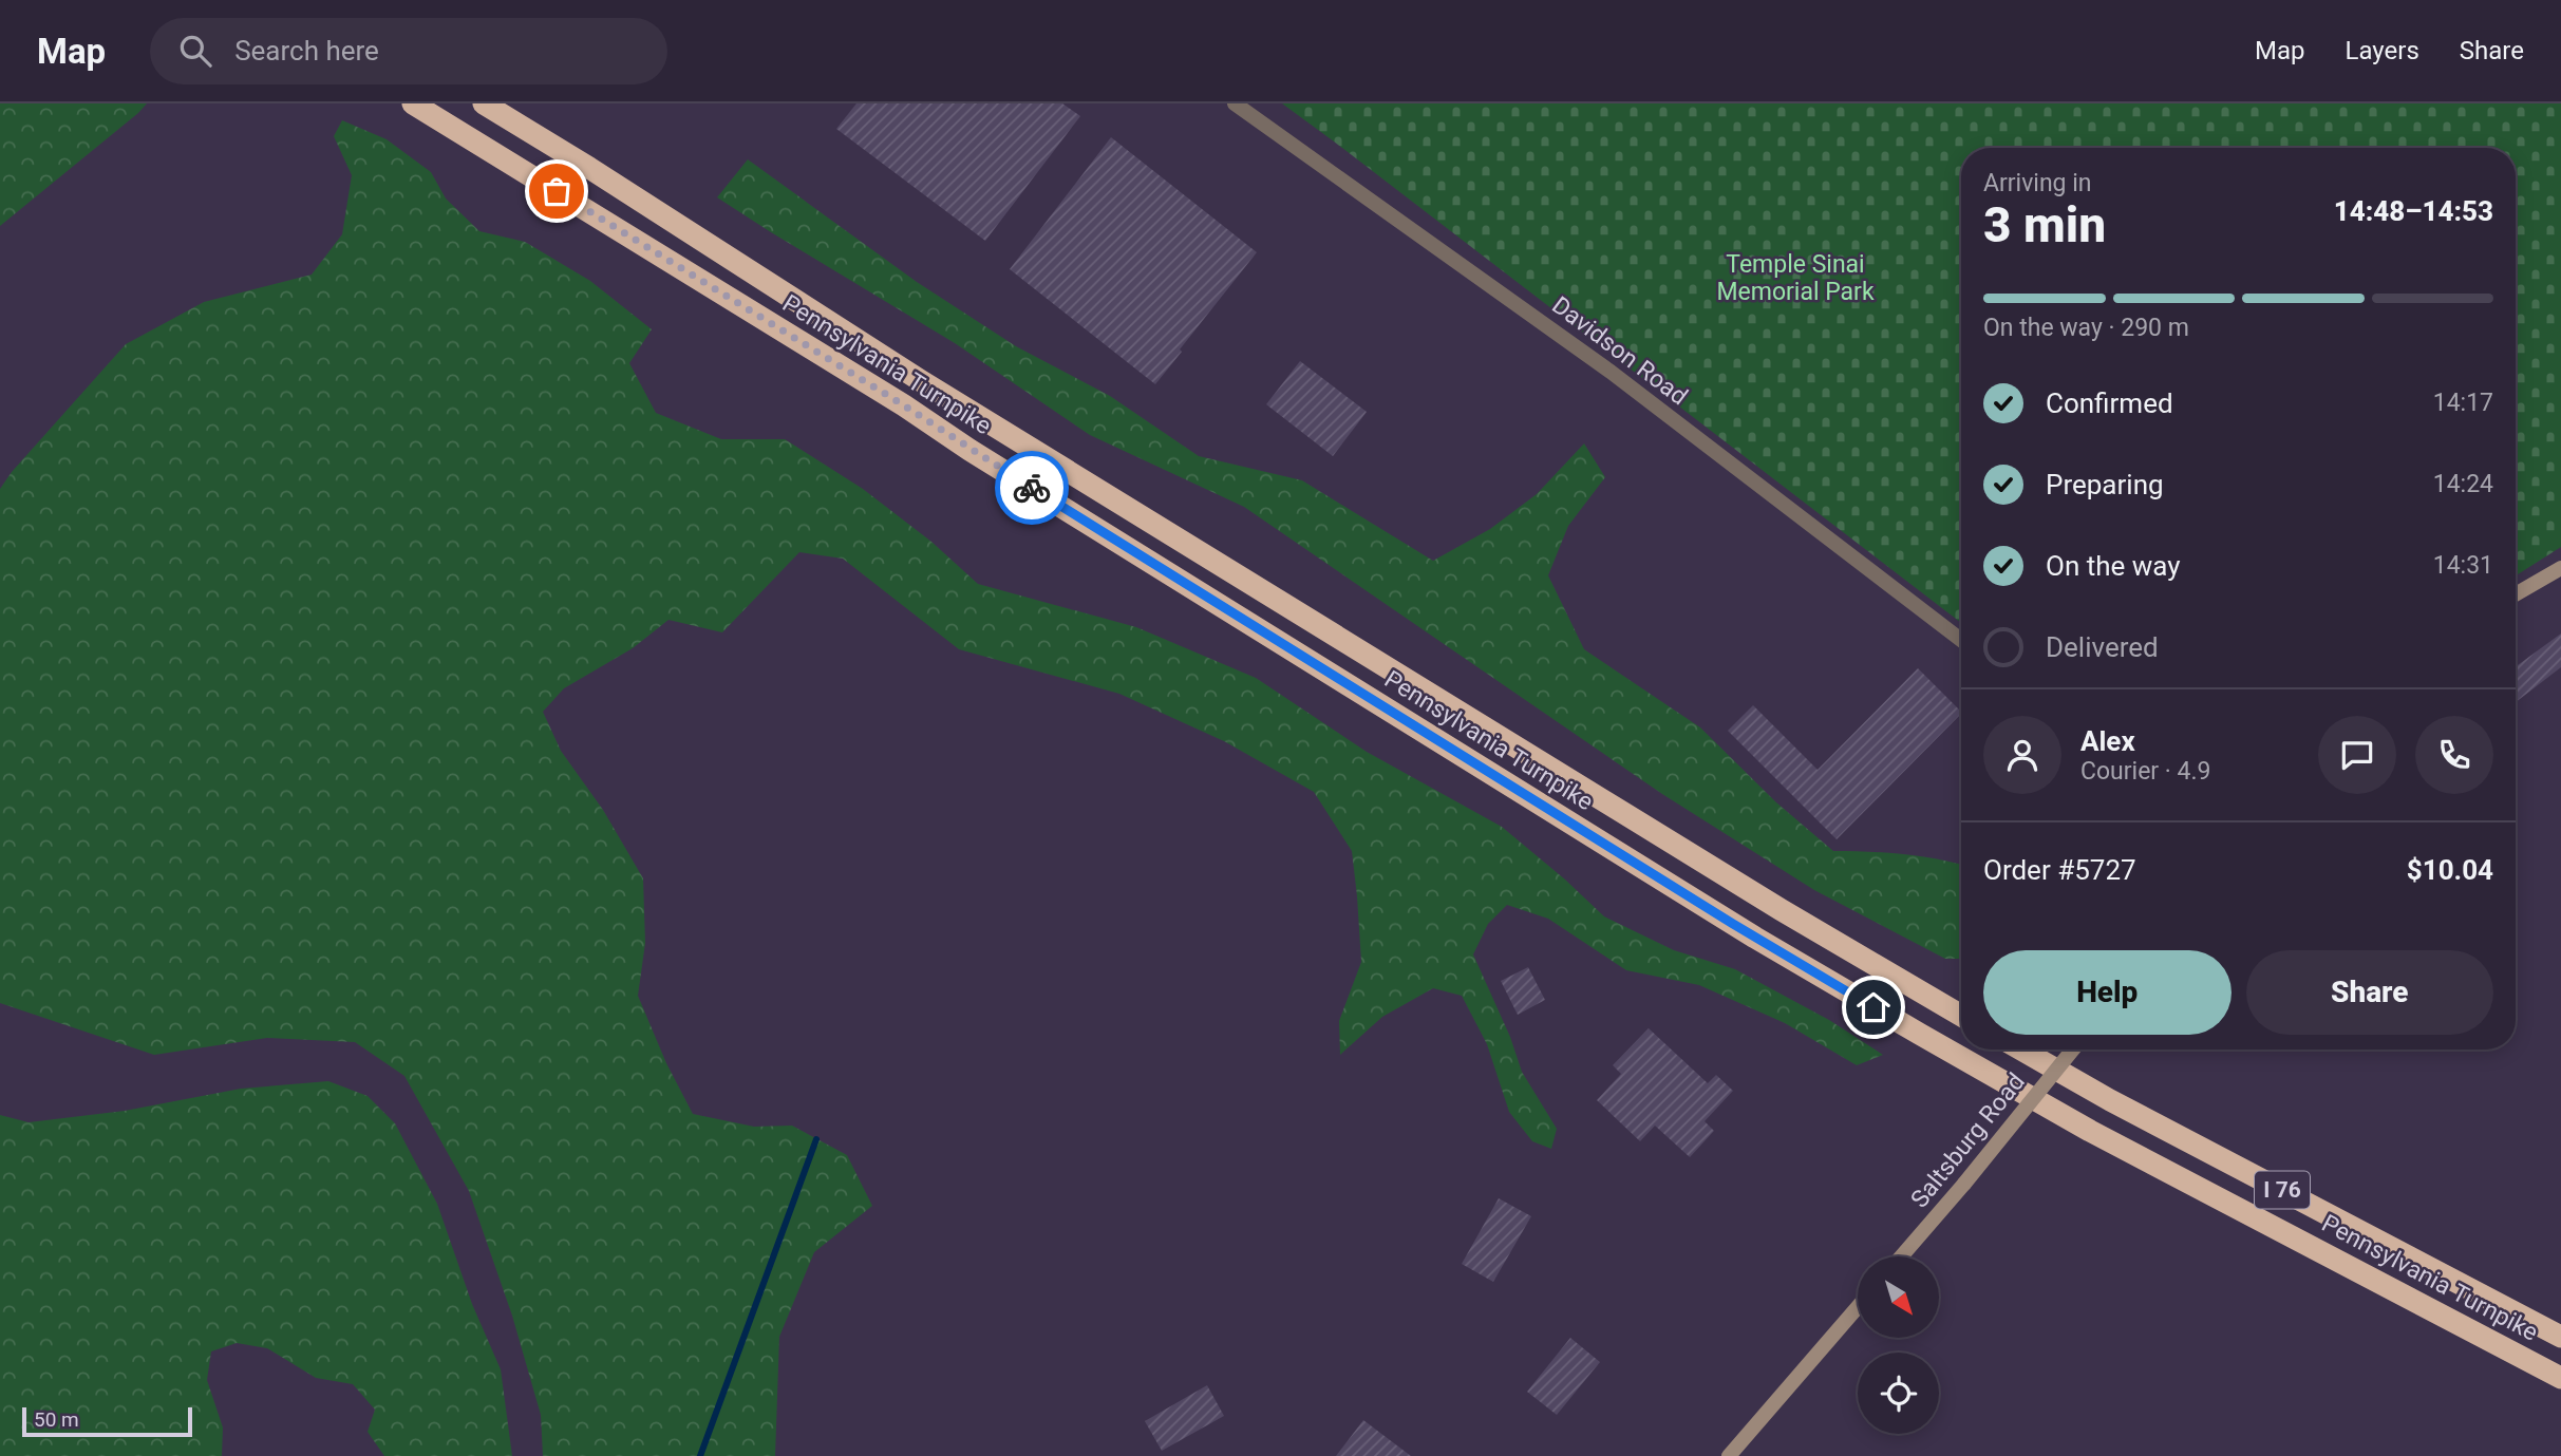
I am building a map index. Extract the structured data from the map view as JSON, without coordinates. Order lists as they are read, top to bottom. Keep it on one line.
{"streets":{"highway":["Pennsylvania Turnpike","I 76"],"main road":["Saltsburg Road"],"street":["Davidson Road"]},"parks":["Temple Sinai Memorial Park"],"scale_bar":"50 m","north":"bottom right","page":{"header":"Map","search":"Search here","nav":["Map","Layers","Share"],"heading":["3 min","Arriving in","14:48–14:53"],"panel":["Alex","Courier · 4.9","Order #5727","$10.04"],"bar":"On the way · 290 m","list":[["Confirmed","14:17"],["Preparing","14:24"],["On the way","14:31"],"Delivered"],"buttons":["Help","Share"],"scale":"50 m"}}
